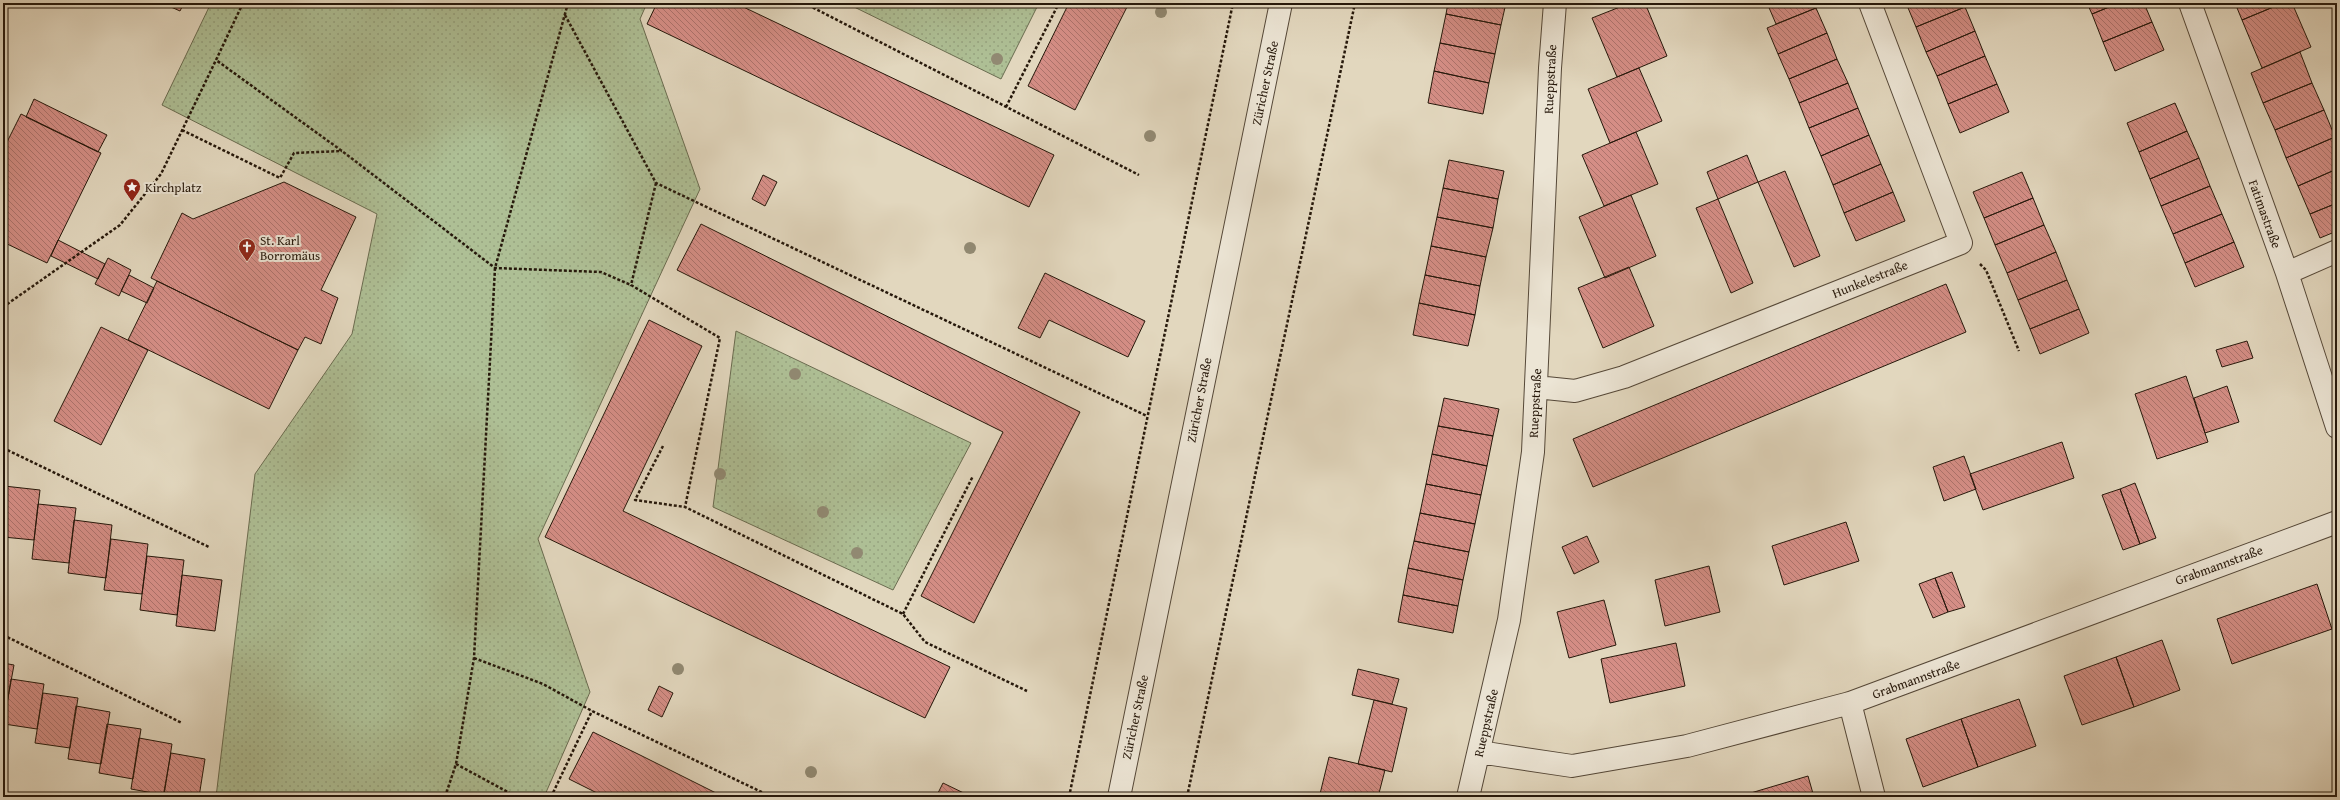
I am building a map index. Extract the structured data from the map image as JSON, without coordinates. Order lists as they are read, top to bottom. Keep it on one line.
{"streets":{"street":["Rueppstraße","Züricher Straße","Fatimastraße","Hunkelestraße","Grabmannstraße"]},"crossings":[["Rueppstraße","Hunkelestraße"],["Rueppstraße","Grabmannstraße"]],"places":{"place":["Kirchplatz"],"church":["St. Karl Borromäus"]}}
